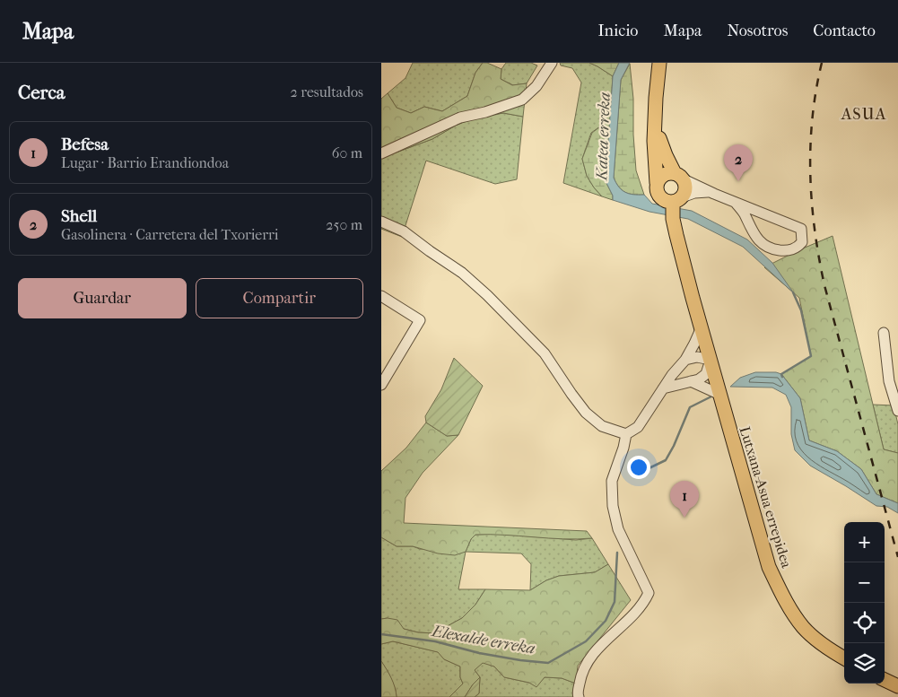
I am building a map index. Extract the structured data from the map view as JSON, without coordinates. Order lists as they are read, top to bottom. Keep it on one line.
{"streets":{"main road":["Lutxana-Asua errepidea"]},"districts":["ASUA"],"water":["Katea erreka","Elexalde erreka"],"page":{"header":"Mapa","nav":["Inicio","Mapa","Nosotros","Contacto"],"heading":["Cerca","2 resultados"],"list":[{"mark":"1","name":"Befesa","note":"Lugar · Barrio Erandiondoa","value":"60 m"},{"mark":"2","name":"Shell","note":"Gasolinera · Carretera del Txorierri","value":"250 m"}],"pins":["2","1"],"buttons":["Guardar","Compartir"],"map_buttons":["+","−"]}}
